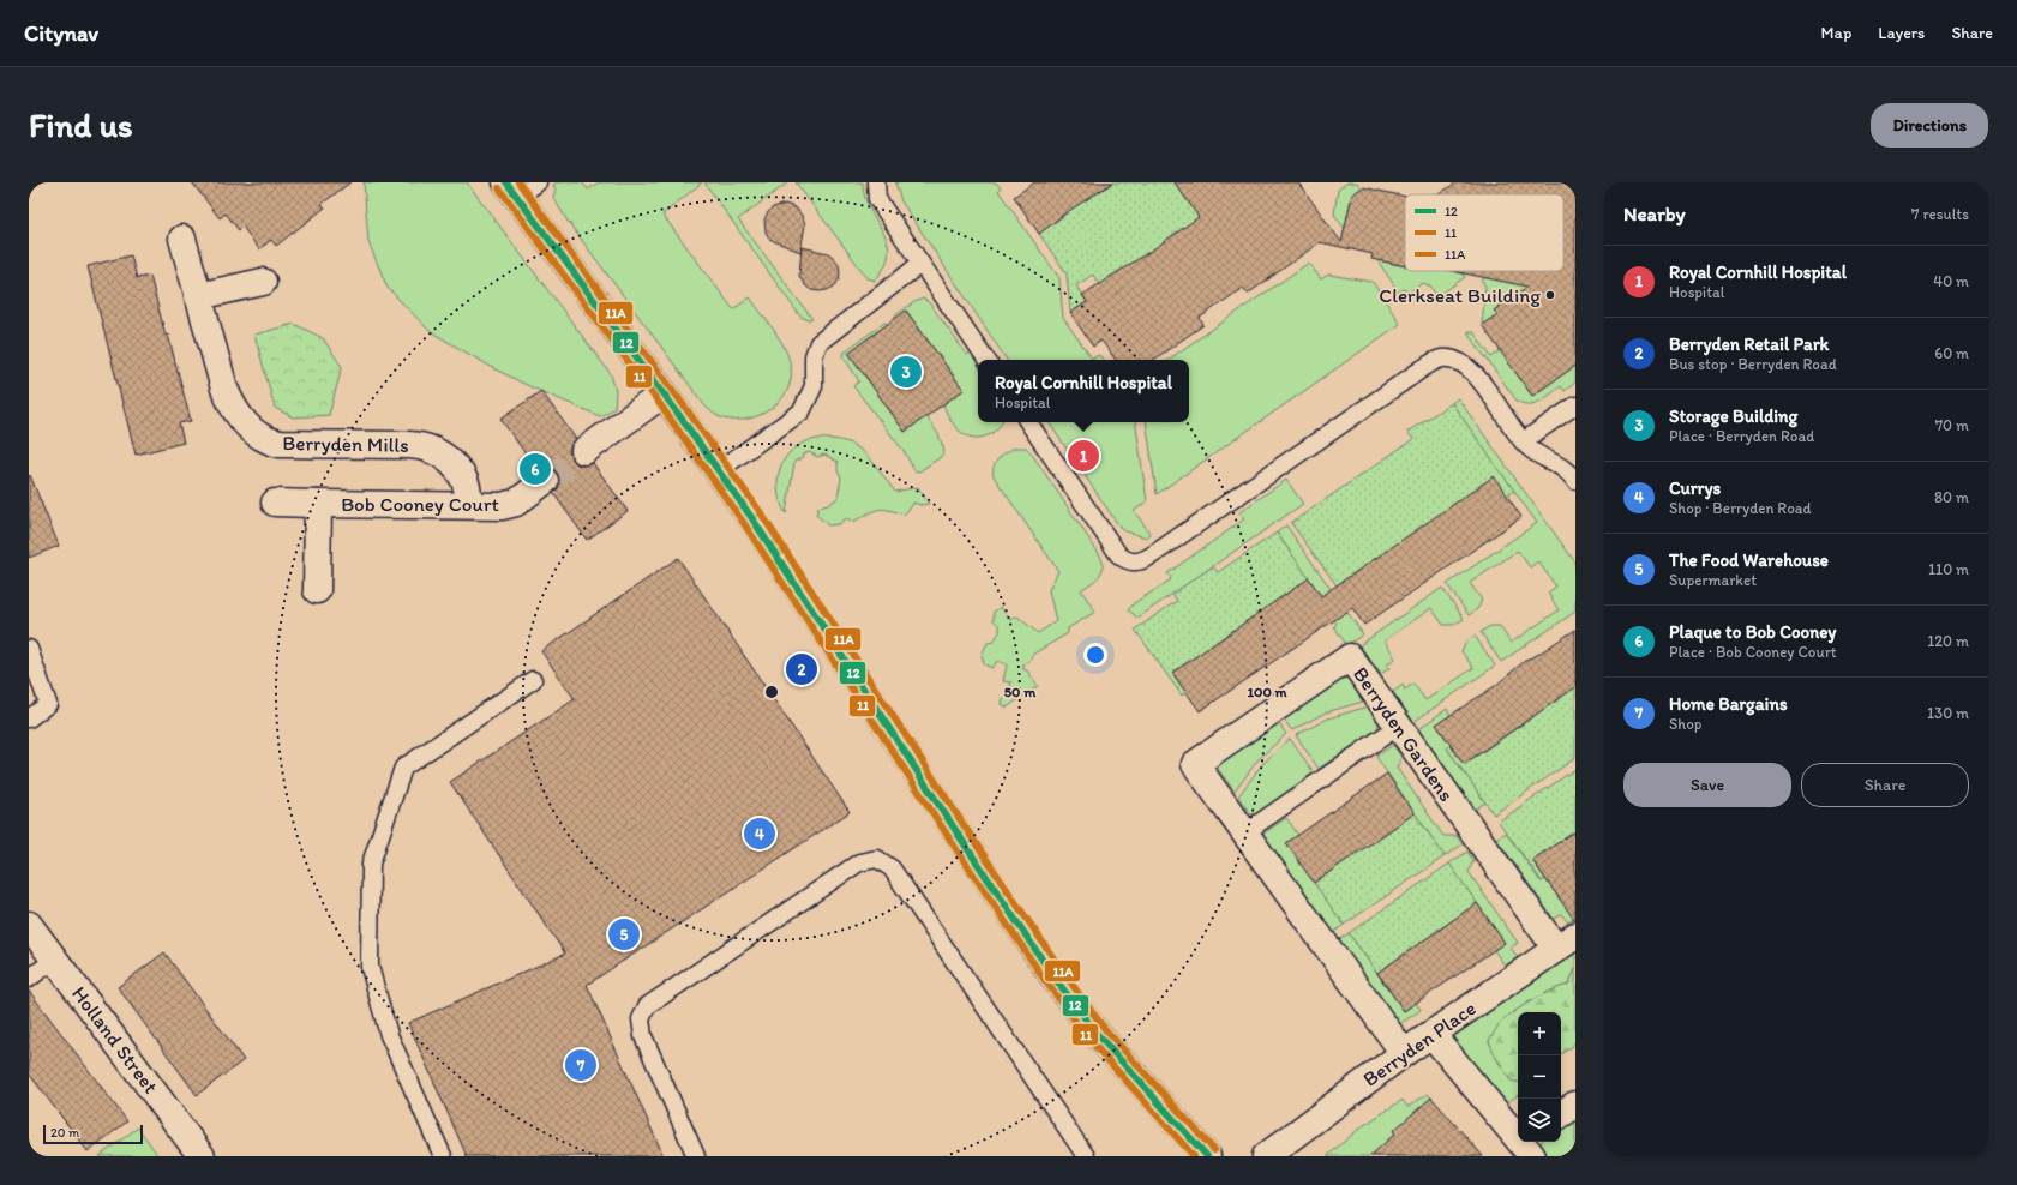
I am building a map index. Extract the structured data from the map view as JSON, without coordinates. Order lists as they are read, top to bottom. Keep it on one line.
{"streets":{"street":["Berryden Mills","Bob Cooney Court","Berryden Gardens","Holland Street","Berryden Place"]},"crossings":[["Berryden Mills","Bob Cooney Court"],["Berryden Gardens","Berryden Place"]],"places":["Clerkseat Building"],"lines":["transit line 12","transit line 11A","transit line 11"],"legend":["12","11","11A"],"scale_bar":"20 m","page":{"header":"Citynav","nav":["Map","Layers","Share"],"buttons":["Directions",["Save","Share"]],"title":"Find us","heading":["Nearby","7 results"],"list":[{"mark":"1","name":"Royal Cornhill Hospital","note":"Hospital","value":"40 m"},{"mark":"2","name":"Berryden Retail Park","note":"Bus stop · Berryden Road","value":"60 m"},{"mark":"3","name":"Storage Building","note":"Place · Berryden Road","value":"70 m"},{"mark":"4","name":"Currys","note":"Shop · Berryden Road","value":"80 m"},{"mark":"5","name":"The Food Warehouse","note":"Supermarket","value":"110 m"},{"mark":"6","name":"Plaque to Bob Cooney","note":"Place · Bob Cooney Court","value":"120 m"},{"mark":"7","name":"Home Bargains","note":"Shop","value":"130 m"}],"pins":["3","1","6","2","4","5","7"],"popup":["Royal Cornhill Hospital","Hospital"],"map_buttons":["+","−"],"scale":"20 m"},"rings":["50 m","100 m"]}
